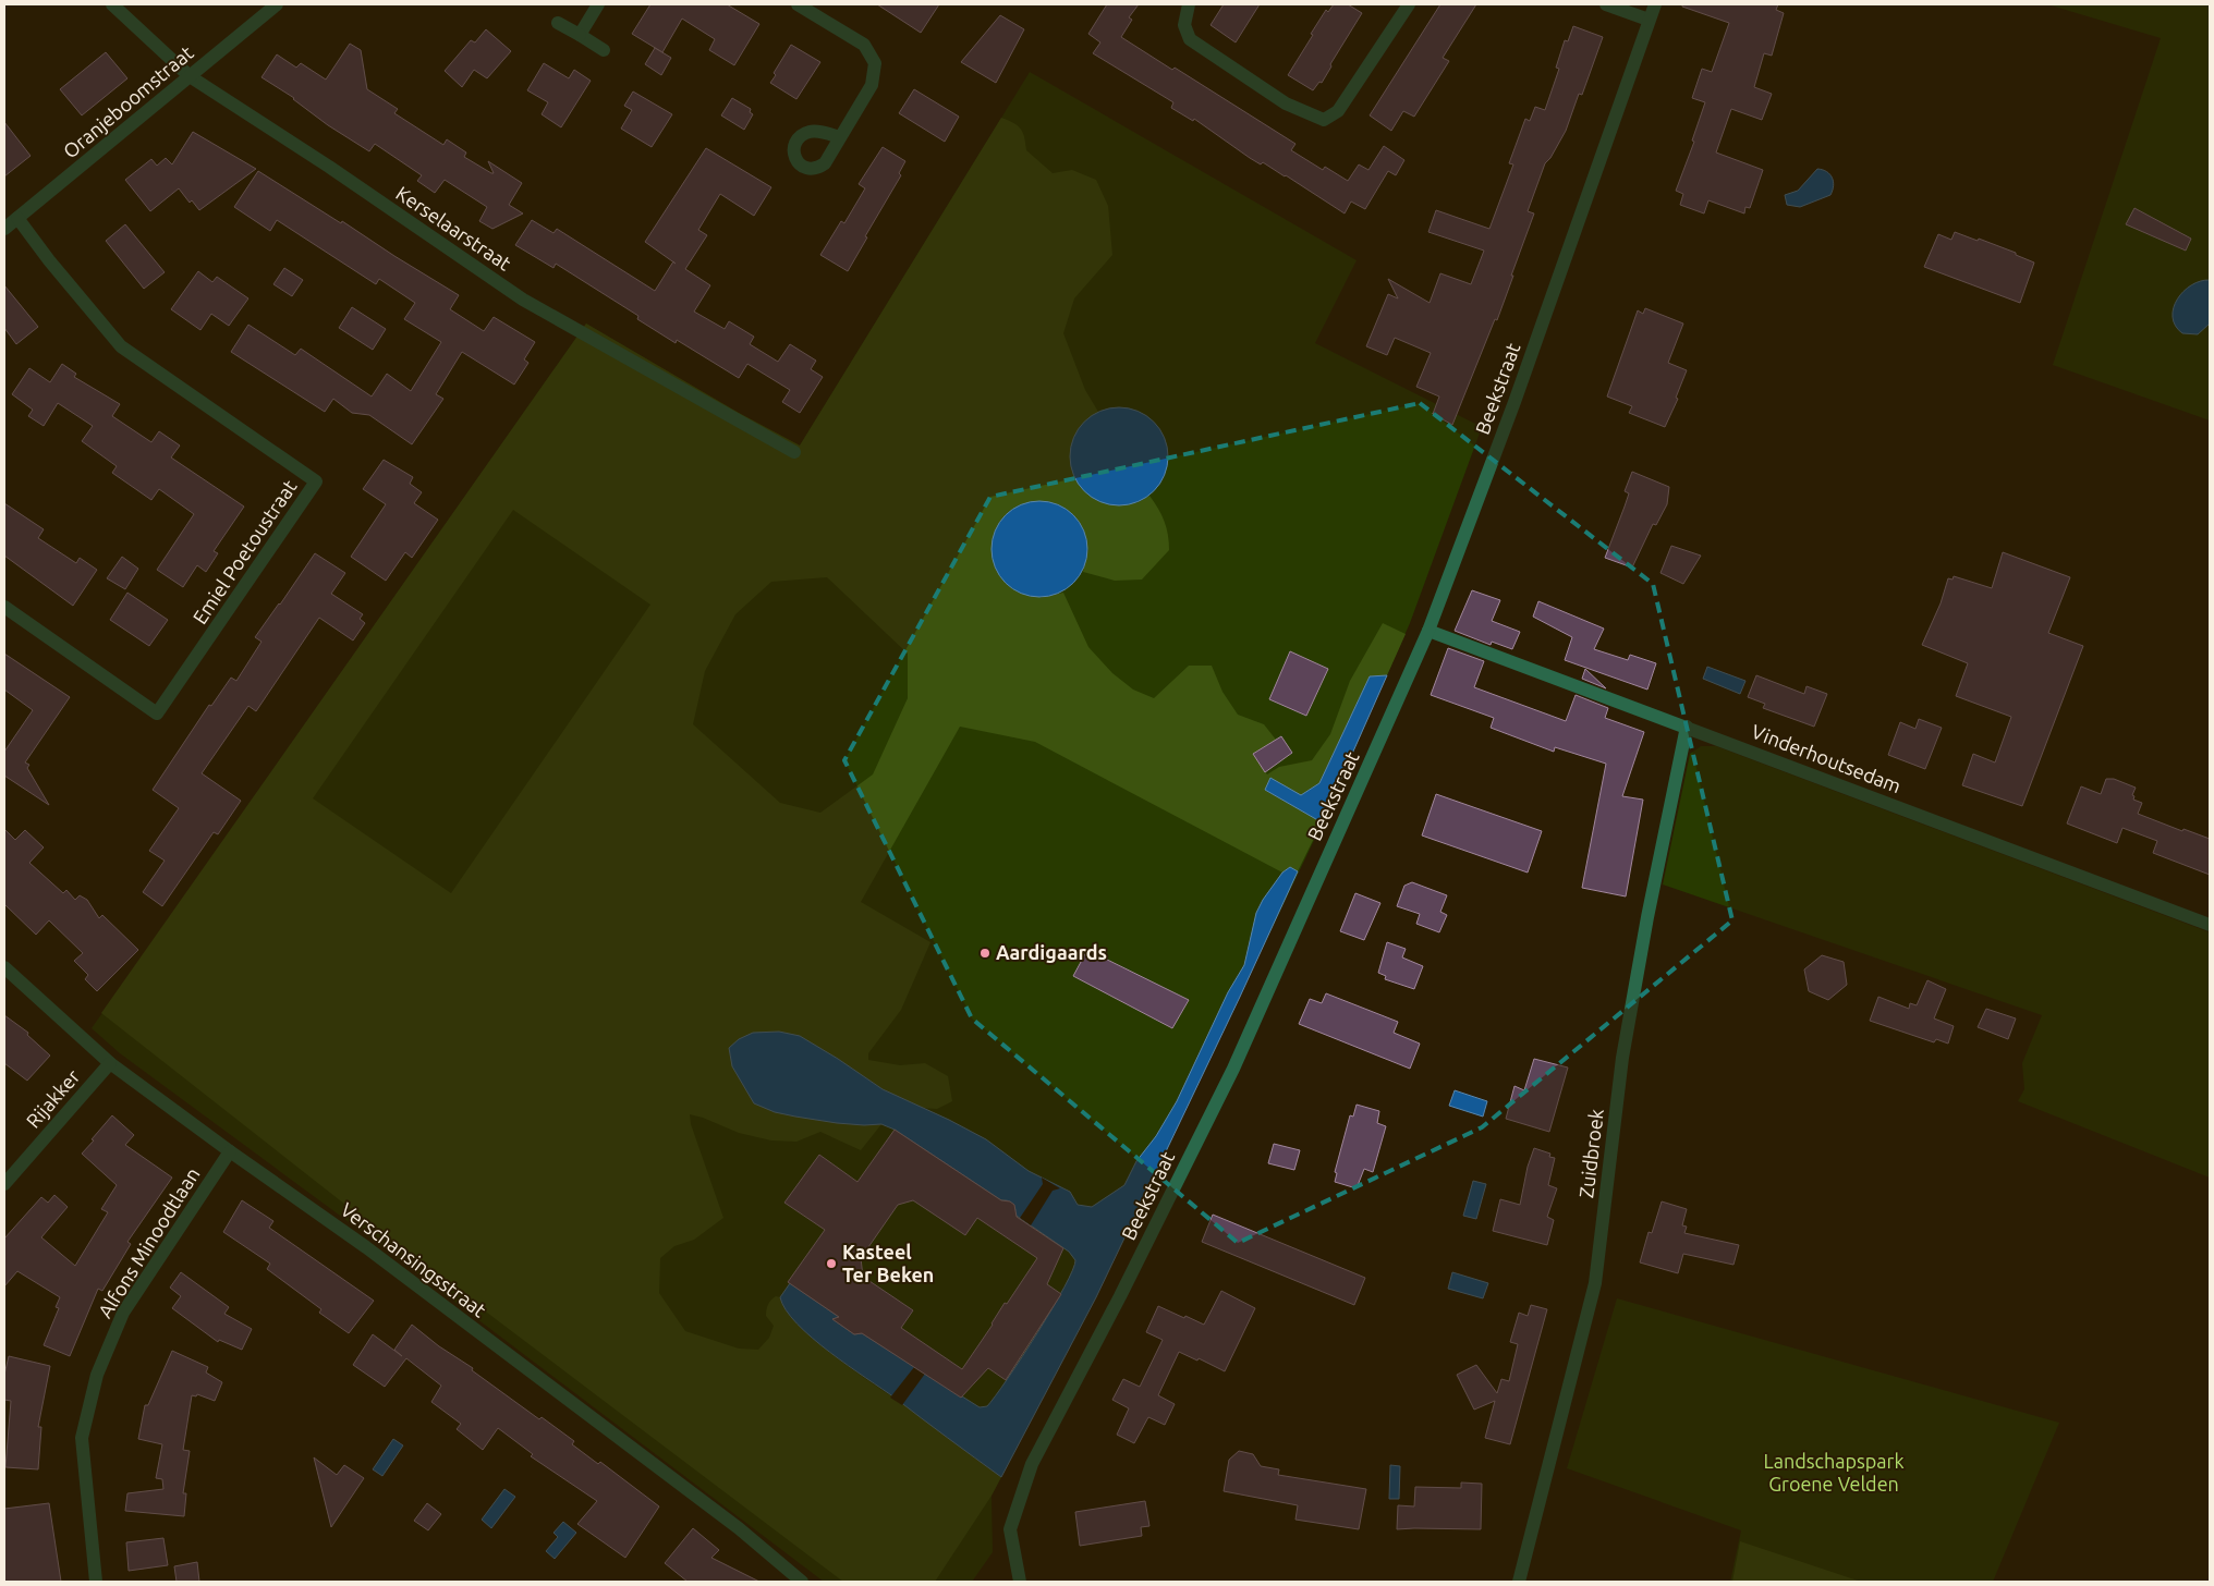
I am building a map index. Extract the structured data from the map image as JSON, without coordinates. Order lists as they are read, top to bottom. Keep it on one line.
{"streets":{"street":["Oranjeboomstraat","Kerselaarstraat","Beekstraat","Emiel Poetoustraat","Vinderhoutsedam","Rijakker","Zuidbroek","Alfons Minoodtlaan","Verschansingsstraat"]},"crossings":[["Oranjeboomstraat","Kerselaarstraat"],["Oranjeboomstraat","Emiel Poetoustraat"],["Beekstraat","Vinderhoutsedam"],["Vinderhoutsedam","Zuidbroek"],["Rijakker","Verschansingsstraat"],["Alfons Minoodtlaan","Verschansingsstraat"]],"parks":["Landschapspark Groene Velden"],"places":["Aardigaards","Kasteel Ter Beken"]}
